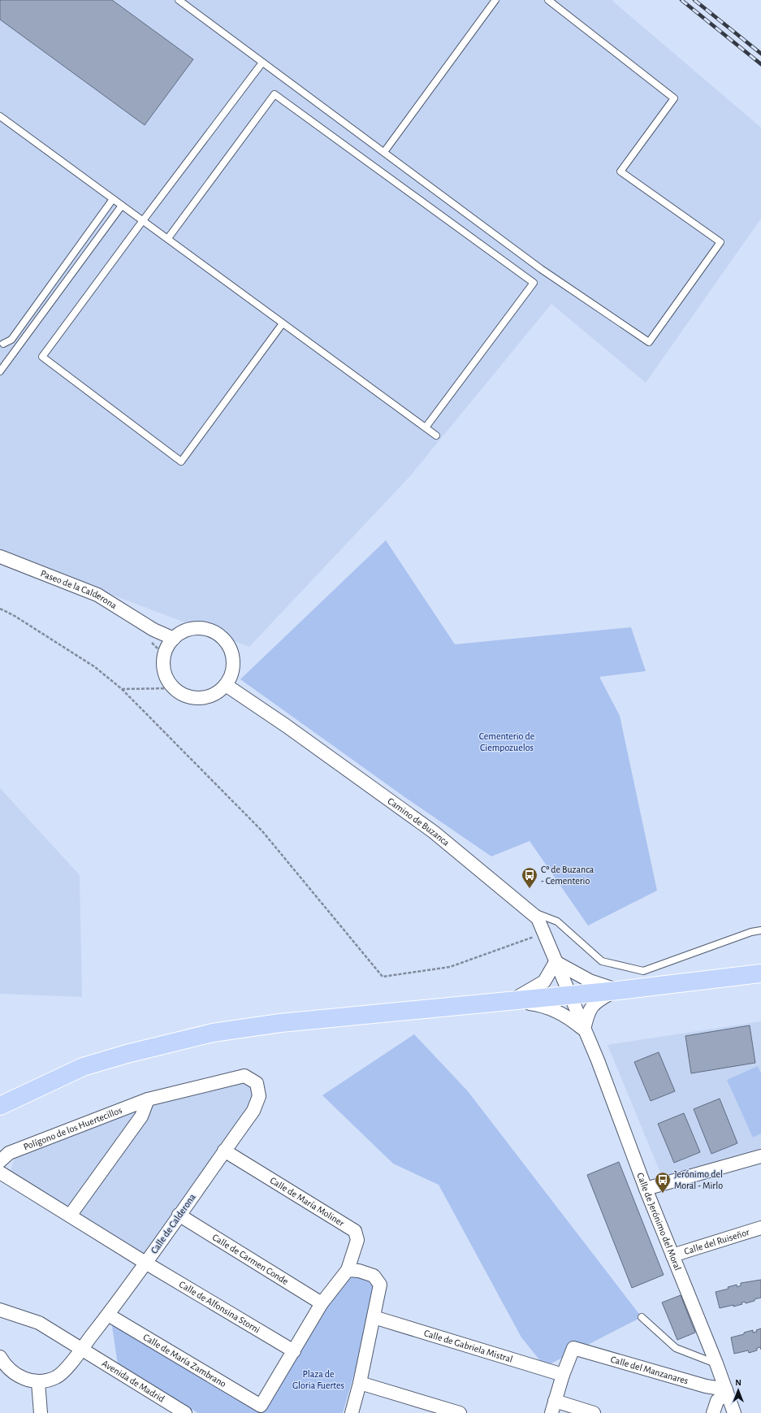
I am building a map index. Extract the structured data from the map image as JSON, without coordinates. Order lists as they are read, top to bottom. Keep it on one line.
{"streets":{"street":["Paseo de la Calderona","Camino de Buzanca","Polígono de los Huertecillos","Calle de María Moliner","Calle de Jerónimo del Moral","Calle de Calderona","Calle del Ruiseñor","Calle de Carmen Conde","Calle de Alfonsina Storni","Calle de Gabriela Mistral","Calle de María Zambrano","Calle del Manzanares","Avenida de Madrid"]},"crossings":[["Paseo de la Calderona","Camino de Buzanca"],["Camino de Buzanca","Calle de Jerónimo del Moral"],["Polígono de los Huertecillos","Calle de Calderona"],["Calle de María Moliner","Calle de Calderona"],["Calle de Jerónimo del Moral","Calle del Ruiseñor"],["Calle de Jerónimo del Moral","Calle del Manzanares"],["Calle de Calderona","Calle de Carmen Conde"],["Calle de Calderona","Calle de Alfonsina Storni"],["Calle de Calderona","Calle de María Zambrano"],["Calle de Calderona","Avenida de Madrid"],["Calle de Alfonsina Storni","Calle de María Zambrano"],["Calle de Gabriela Mistral","Calle del Manzanares"]],"parks":["Cementerio de Ciempozuelos","Plaza de Gloria Fuertes"],"places":{"bus stop":["Cº de Buzanca - Cementerio","Jerónimo del Moral - Mirlo"]},"north":"top"}
